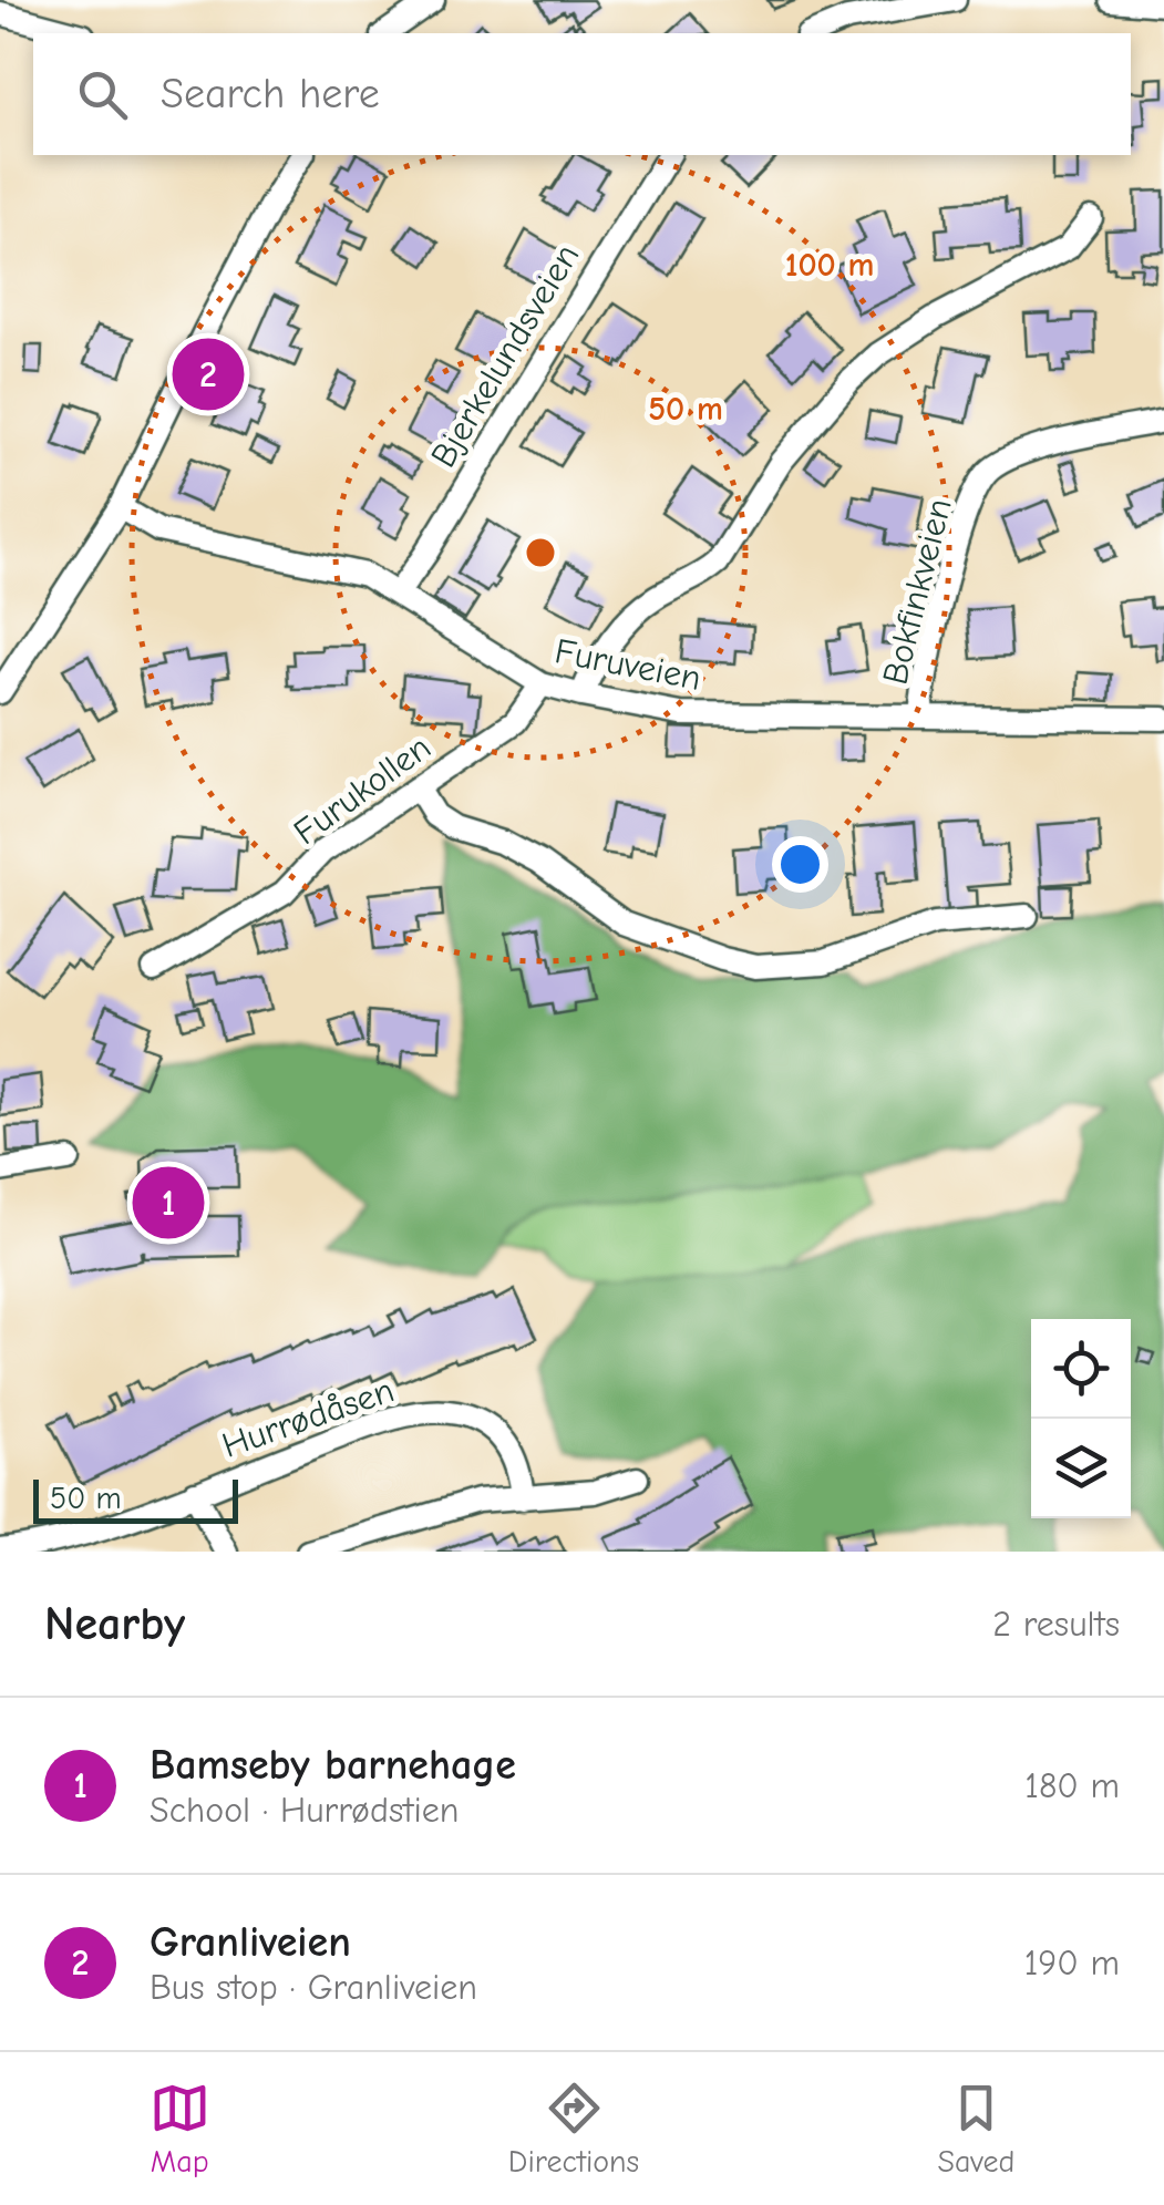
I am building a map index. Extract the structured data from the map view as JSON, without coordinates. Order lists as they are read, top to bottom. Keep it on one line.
{"streets":{"street":["Bjerkelundsveien","Bokfinkveien","Furuveien","Furukollen","Hurrødåsen"]},"crossings":[["Bjerkelundsveien","Furuveien"],["Bokfinkveien","Furuveien"],["Furuveien","Furukollen"]],"scale_bar":"50 m","page":{"search":"Search here","pins":["2","1"],"scale":"50 m","heading":["Nearby","2 results"],"list":[{"mark":"1","name":"Bamseby barnehage","note":"School · Hurrødstien","value":"180 m"},{"mark":"2","name":"Granliveien","note":"Bus stop · Granliveien","value":"190 m"}],"nav":["Map","Directions","Saved"]},"rings":["100 m","50 m"]}
